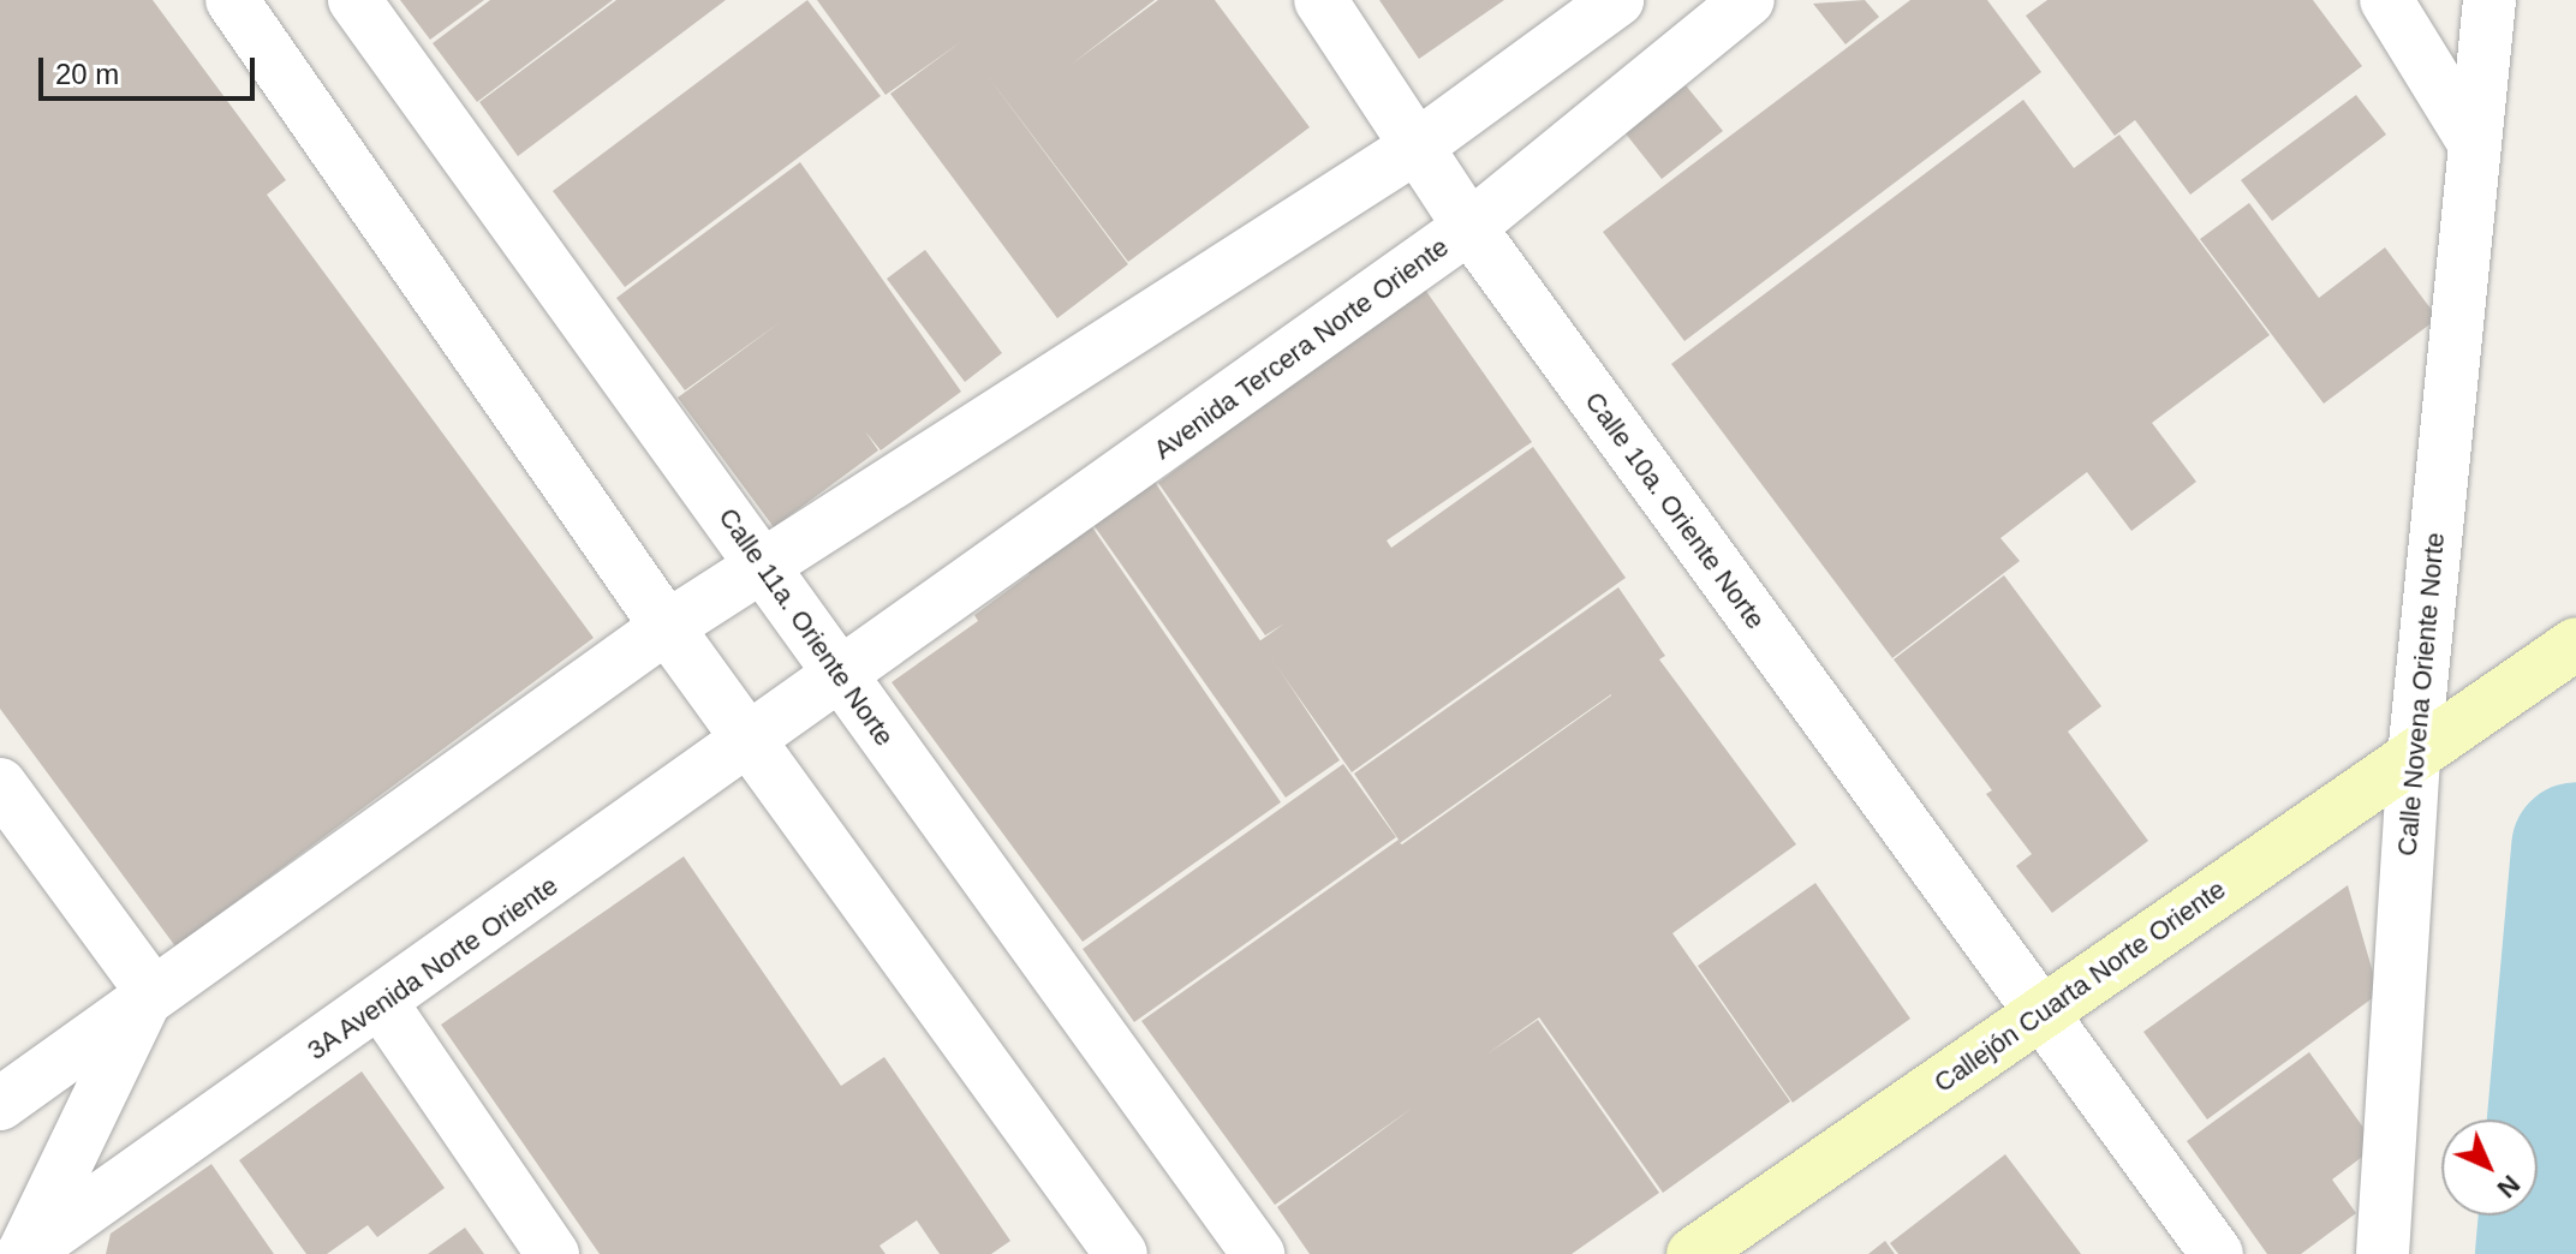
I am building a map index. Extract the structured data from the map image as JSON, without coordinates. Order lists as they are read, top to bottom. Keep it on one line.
{"streets":{"street":["Avenida Tercera Norte Oriente","Calle 10a. Oriente Norte","Calle 11a. Oriente Norte","Calle Novena Oriente Norte","3A Avenida Norte Oriente","Callejón Cuarta Norte Oriente"]},"crossings":[["Avenida Tercera Norte Oriente","Calle 10a. Oriente Norte"],["Avenida Tercera Norte Oriente","Calle 11a. Oriente Norte"],["Avenida Tercera Norte Oriente","3A Avenida Norte Oriente"],["Calle 10a. Oriente Norte","Callejón Cuarta Norte Oriente"],["Calle 11a. Oriente Norte","3A Avenida Norte Oriente"],["Calle Novena Oriente Norte","Callejón Cuarta Norte Oriente"]],"scale_bar":"20 m","north":"bottom right"}
